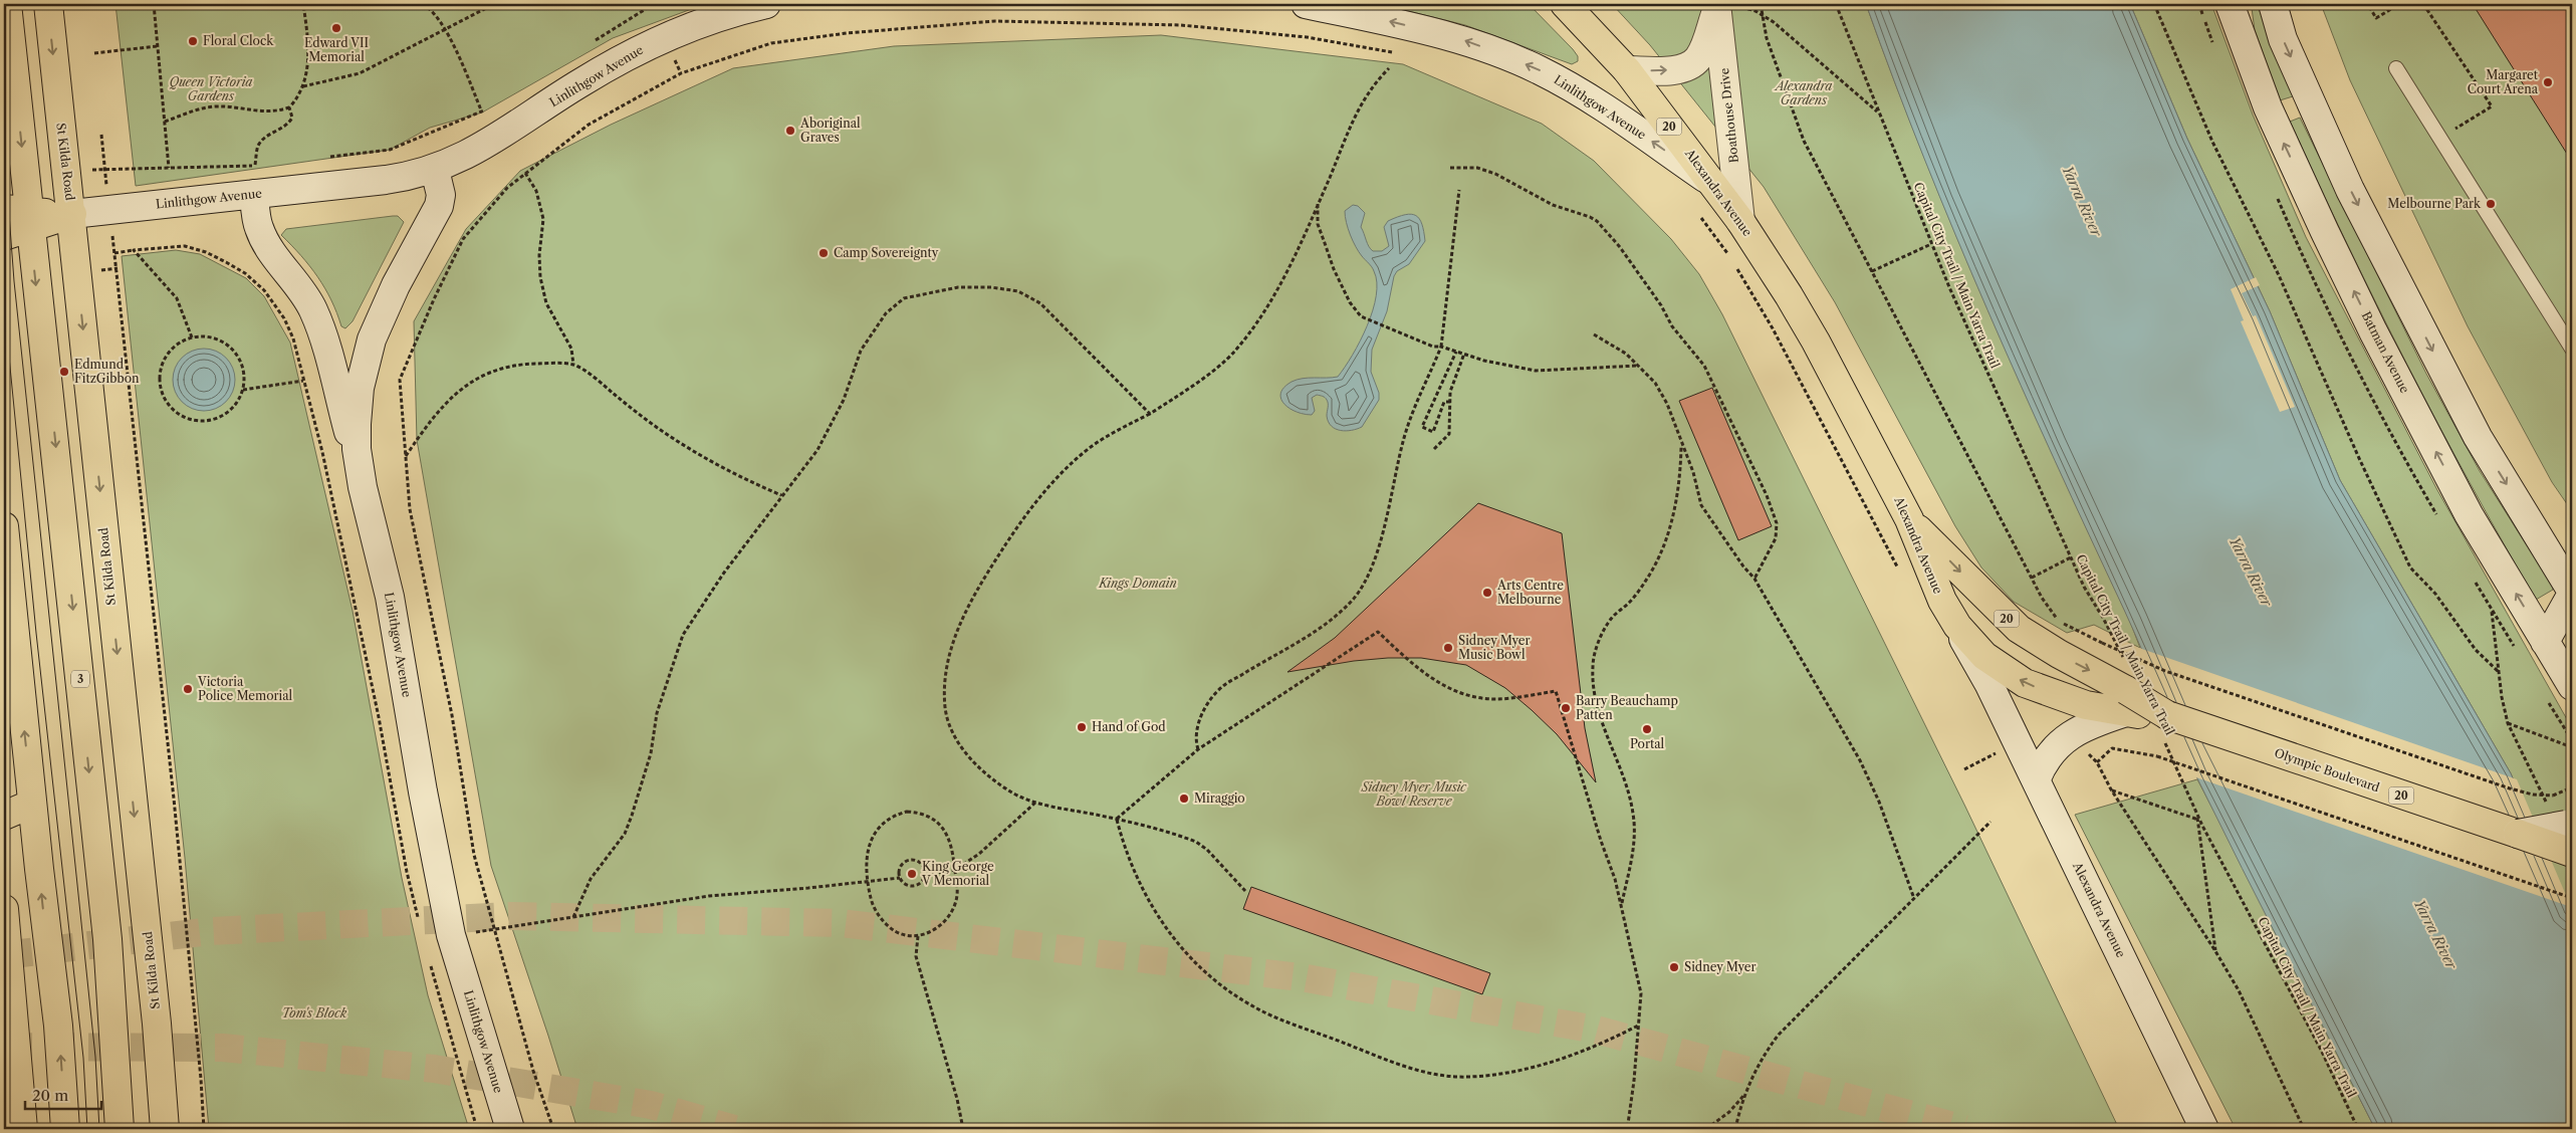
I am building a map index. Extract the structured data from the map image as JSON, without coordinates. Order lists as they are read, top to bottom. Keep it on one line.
{"streets":{"main road":["20","St Kilda Road","Alexandra Avenue","3","Olympic Boulevard"],"street":["Linlithgow Avenue","Boathouse Drive","Batman Avenue"],"path":["Capital City Trail / Main Yarra Trail"]},"crossings":[["Linlithgow Avenue","St Kilda Road"],["Linlithgow Avenue","Alexandra Avenue"],["Boathouse Drive","Alexandra Avenue"],["Alexandra Avenue","Olympic Boulevard"],["Capital City Trail / Main Yarra Trail","Olympic Boulevard"]],"water":["Yarra River"],"parks":["Queen Victoria Gardens","Alexandra Gardens","Kings Domain","Sidney Myer Music Bowl Reserve","Tom's Block"],"places":["Edward VII Memorial","Floral Clock","Margaret Court Arena","Aboriginal Graves","Melbourne Park","Camp Sovereignty","Edmund FitzGibbon","Arts Centre Melbourne","Sidney Myer Music Bowl","Victoria Police Memorial","Barry Beauchamp Patten","Hand of God","Portal","Miraggio","King George V Memorial","Sidney Myer"],"scale_bar":"20 m"}
